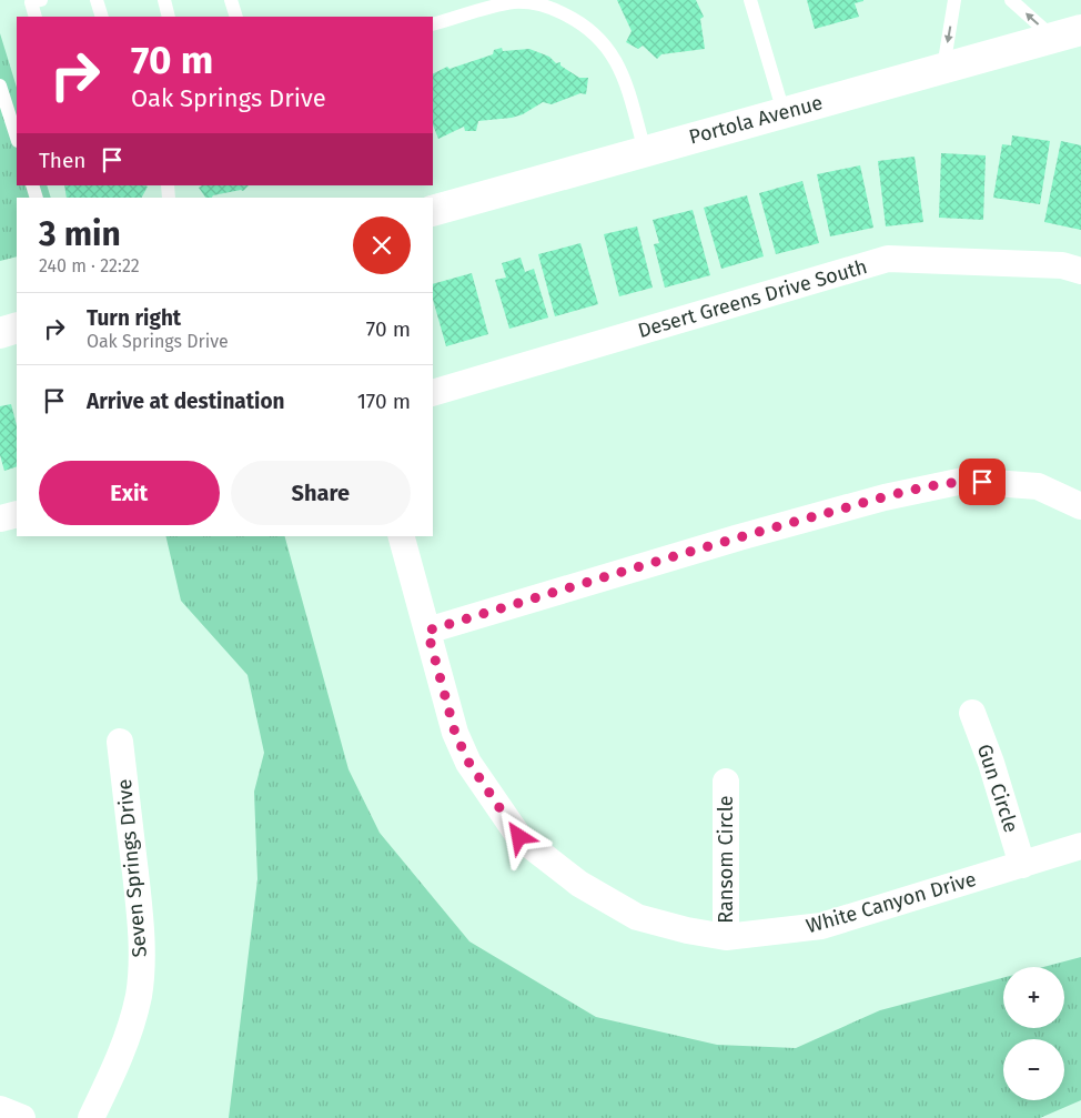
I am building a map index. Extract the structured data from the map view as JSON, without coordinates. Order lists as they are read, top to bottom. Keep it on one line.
{"streets":{"main road":["Portola Avenue"],"street":["Desert Greens Drive South","Gun Circle","Ransom Circle","Seven Springs Drive","White Canyon Drive"]},"crossings":[["Gun Circle","White Canyon Drive"],["Ransom Circle","White Canyon Drive"]],"page":{"turn":["70 m","Oak Springs Drive"],"then":"Then","heading":["3 min","240 m · 22:22"],"list":[{"name":"Turn right","note":"Oak Springs Drive","value":"70 m"},{"name":"Arrive at destination","value":"170 m"}],"buttons":["Exit","Share"],"map_buttons":["+","−"]}}
